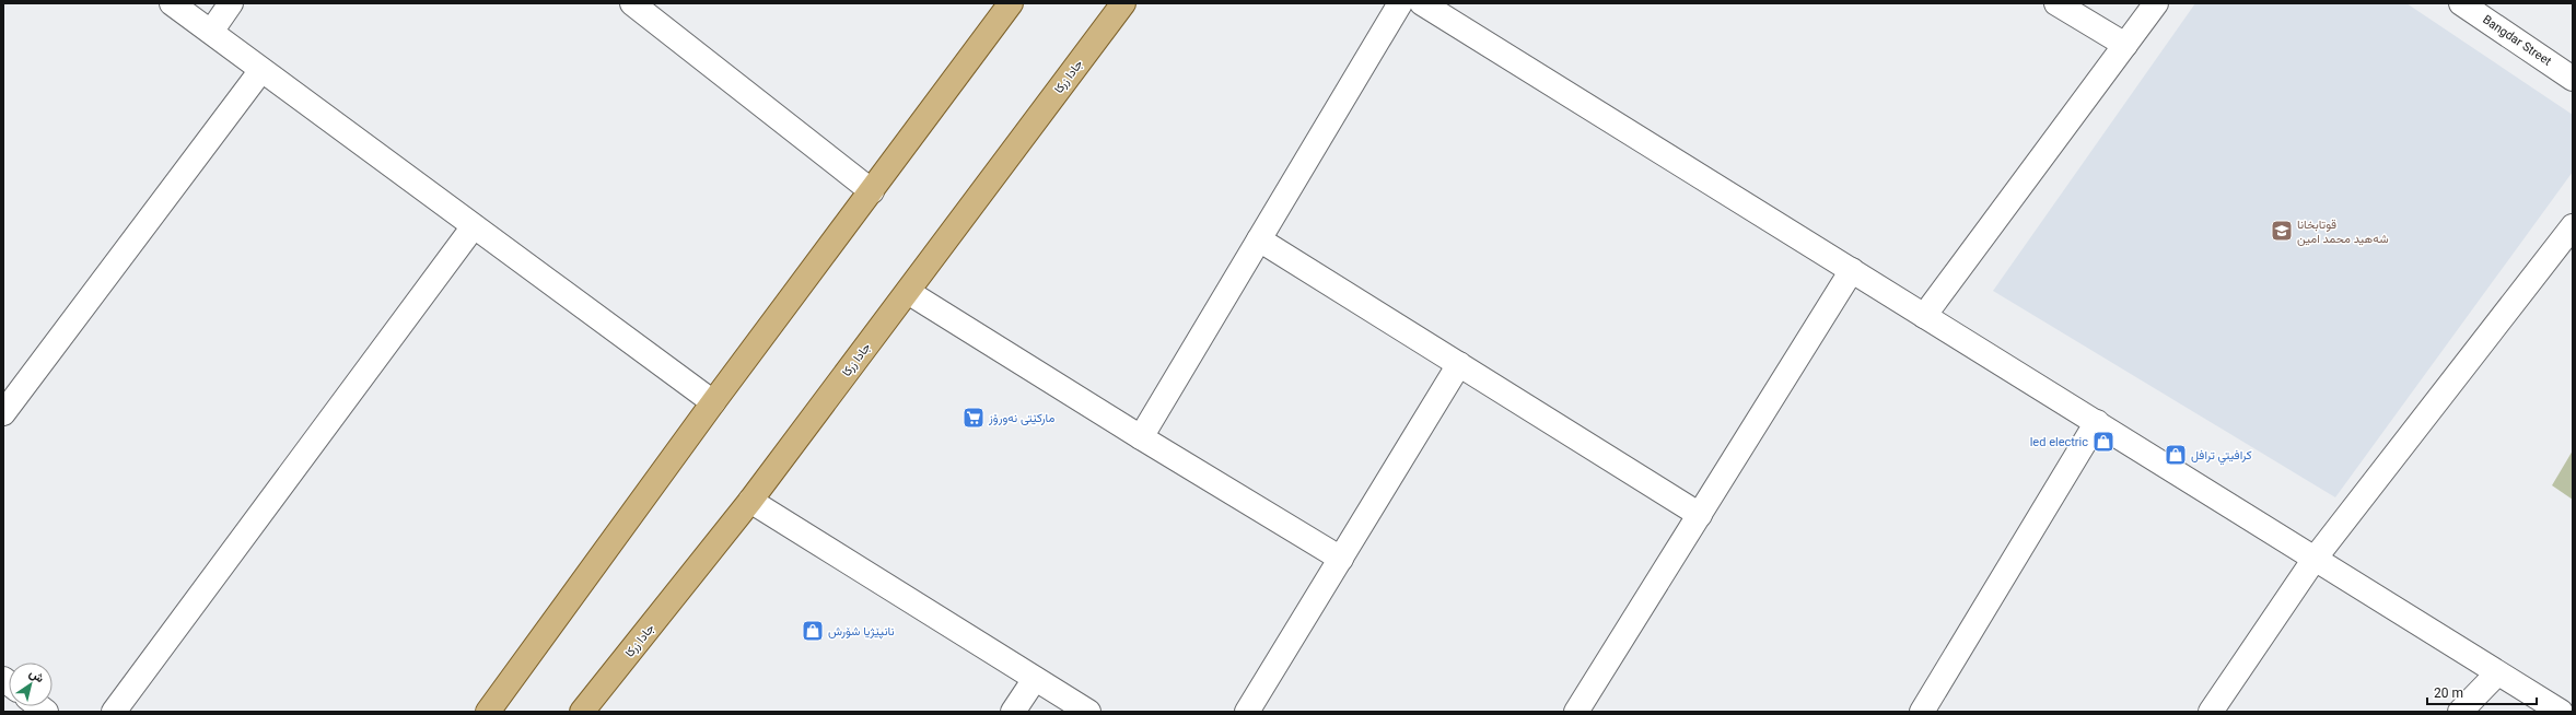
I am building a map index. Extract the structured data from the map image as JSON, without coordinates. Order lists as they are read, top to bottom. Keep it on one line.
{"streets":{"main road":["جادا زرکا"],"street":["Bangdar Street"]},"places":{"school or university":["قوتابخانا شەهید محمد امین"],"supermarket":["مارکێتی نەورۆز"],"shop":["led electric","كرافيتي ترافل","نانپێژیا شۆرش"]},"scale_bar":"20 m","north":"top right"}
